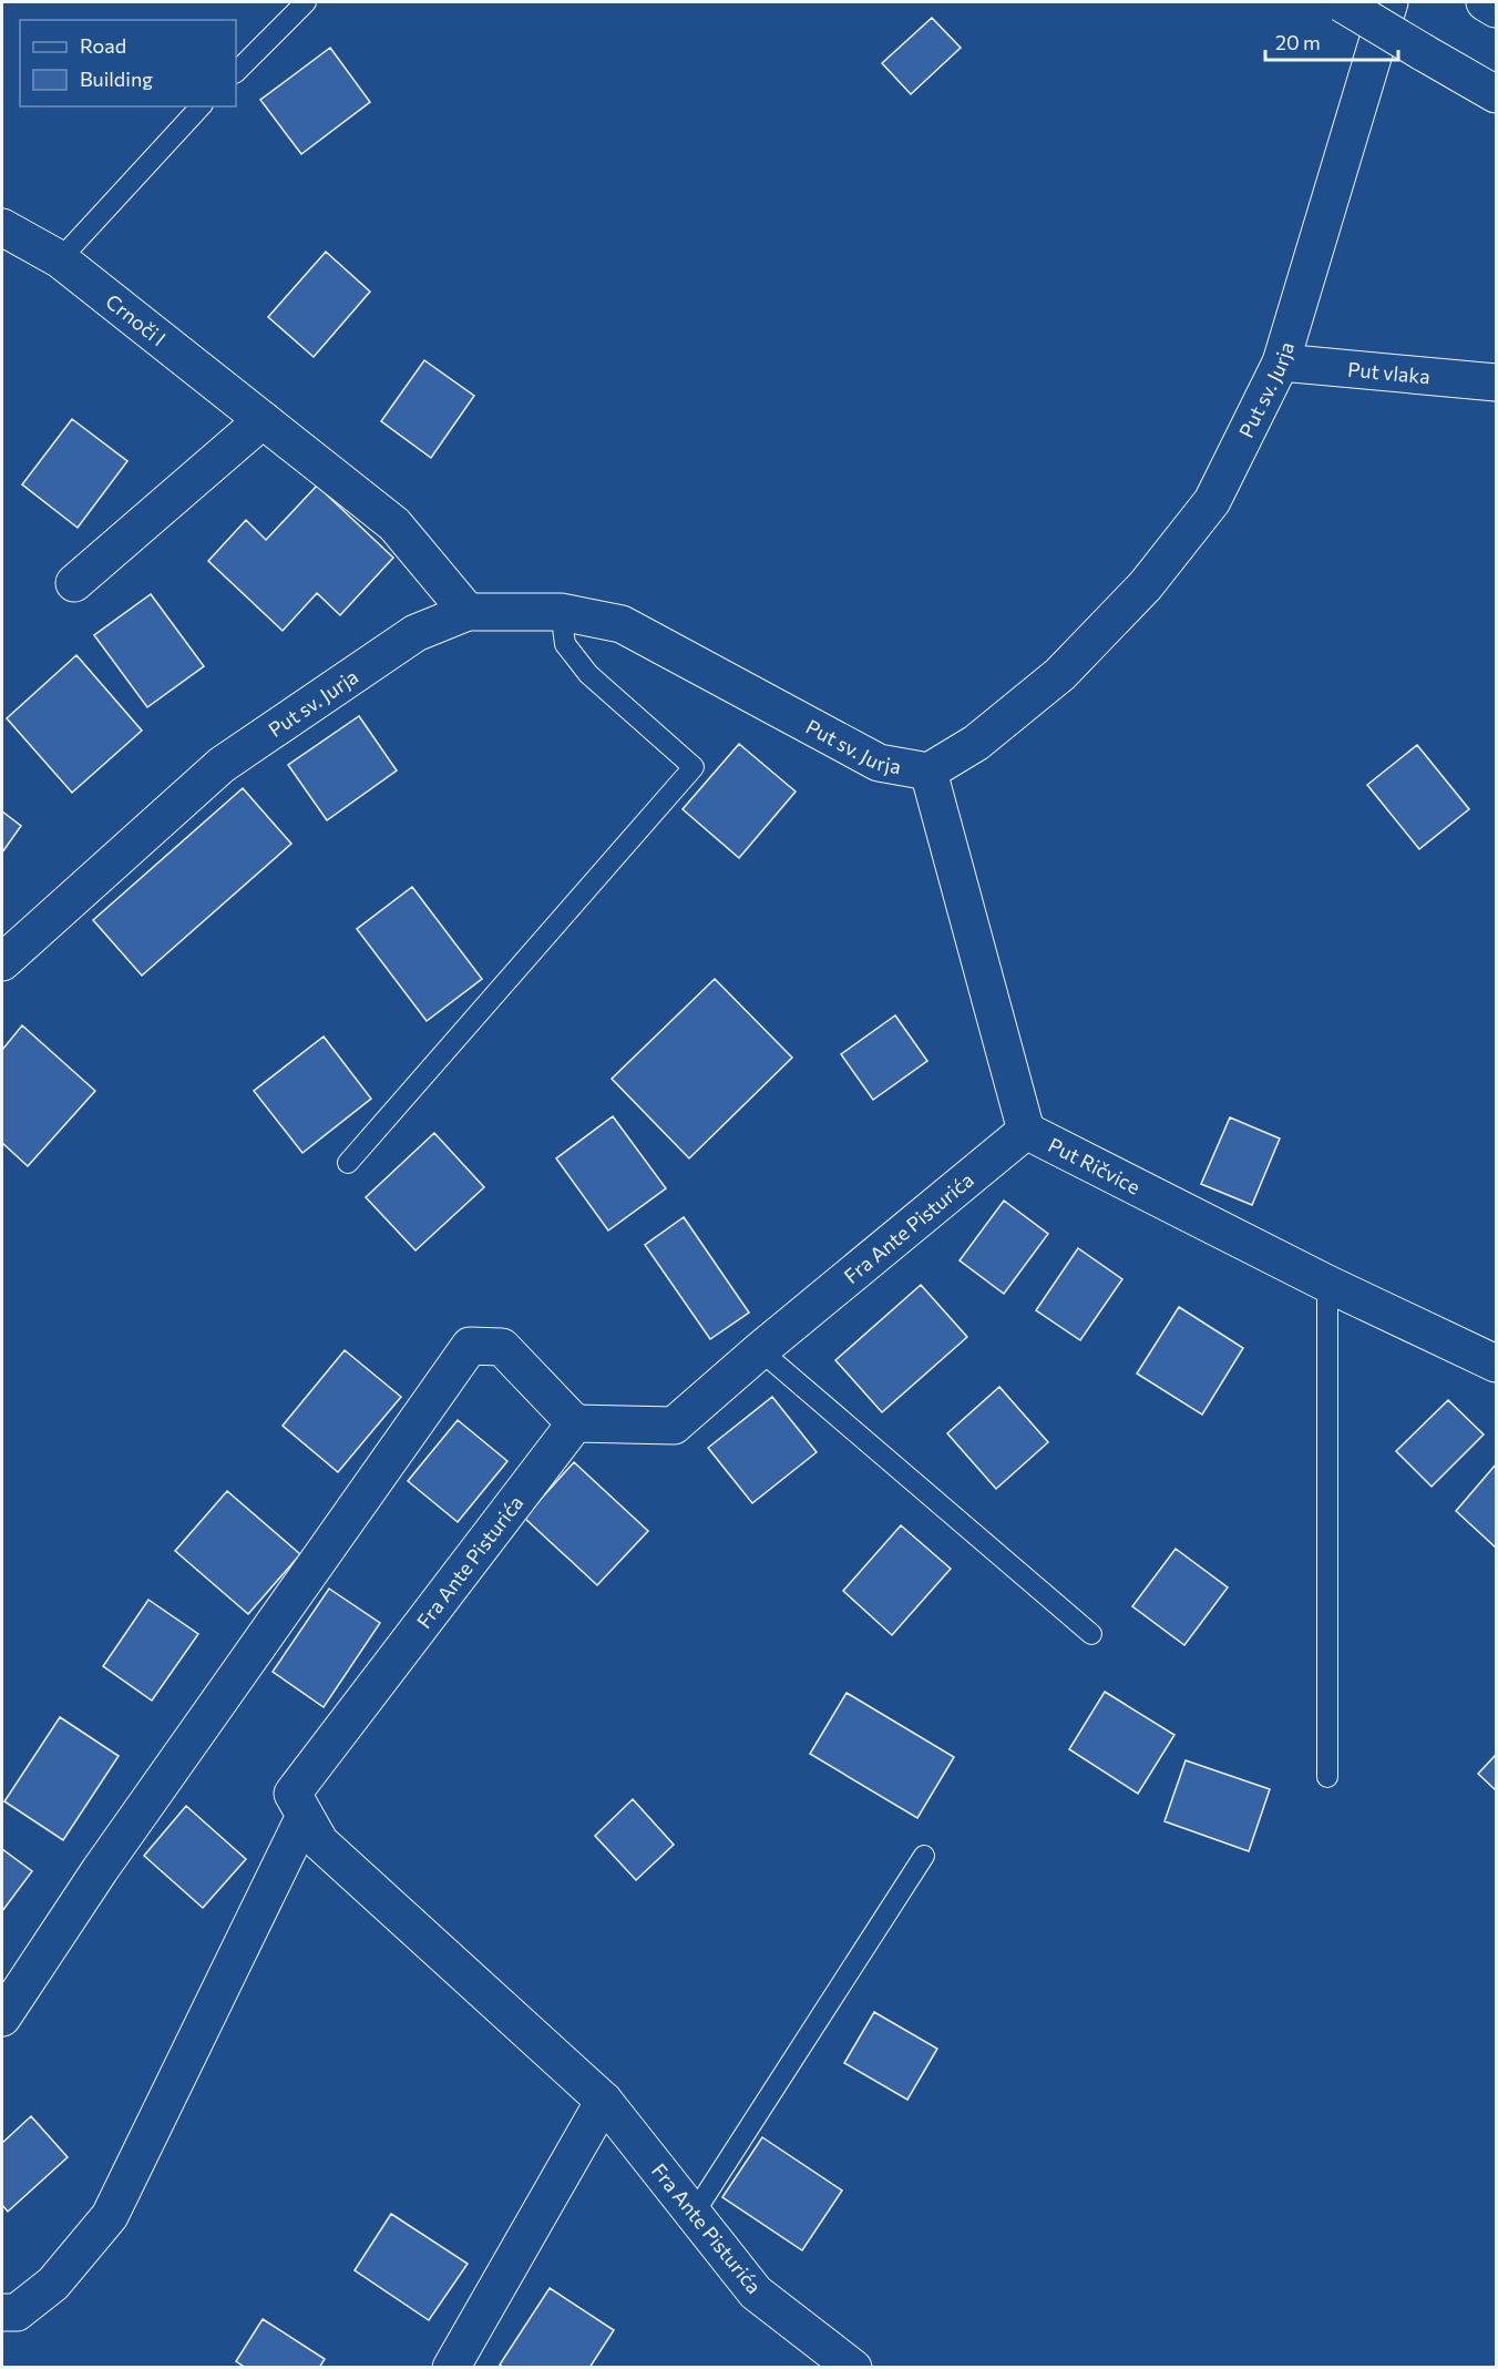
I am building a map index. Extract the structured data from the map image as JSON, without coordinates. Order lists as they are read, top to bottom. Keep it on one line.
{"streets":{"street":["Crnoči l","Put vlaka","Put sv. Jurja","Put Ričvice","Fra Ante Pisturića"]},"crossings":[["Crnoči l","Put sv. Jurja"],["Put vlaka","Put sv. Jurja"],["Put sv. Jurja","Put Ričvice"],["Put Ričvice","Fra Ante Pisturića"]],"legend":["Road","Building"],"scale_bar":"20 m"}
